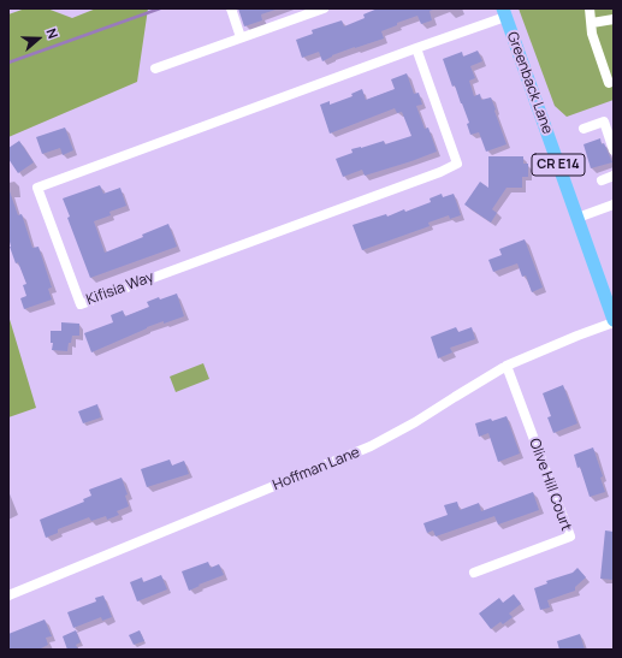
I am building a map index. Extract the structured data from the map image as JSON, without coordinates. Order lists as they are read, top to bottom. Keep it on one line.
{"streets":{"main road":["Greenback Lane","CR E14"],"street":["Kifisia Way","Hoffman Lane","Olive Hill Court"]},"crossings":[["Greenback Lane","Kifisia Way"],["Greenback Lane","Hoffman Lane"],["Hoffman Lane","Olive Hill Court"]],"north":"right"}
